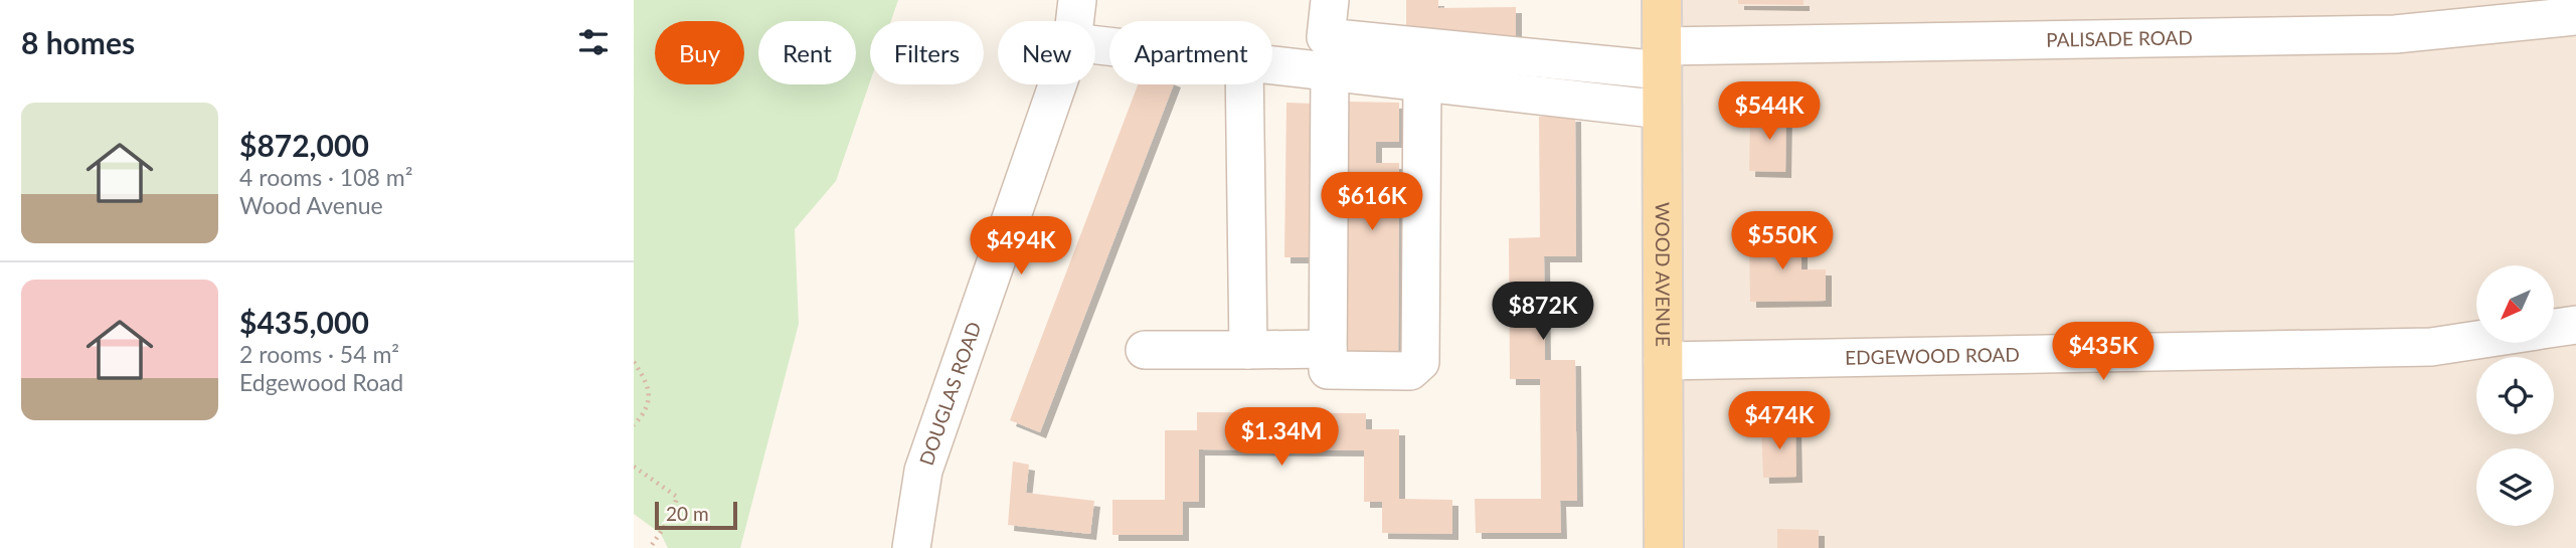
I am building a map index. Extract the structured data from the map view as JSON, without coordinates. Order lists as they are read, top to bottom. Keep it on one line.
{"streets":{"main road":["WOOD AVENUE"],"street":["PALISADE ROAD","EDGEWOOD ROAD","DOUGLAS ROAD"]},"crossings":[["PALISADE ROAD","WOOD AVENUE"],["WOOD AVENUE","EDGEWOOD ROAD"]],"scale_bar":"20 m","north":"bottom left","page":{"heading":"8 homes","chip":["Buy","Rent","Filters","New","Apartment"],"price":["$544K","$616K","$550K","$494K","$872K","$435K","$474K","$1.34M"],"list":[{"name":"$872,000","note":"4 rooms · 108 m² · Wood Avenue"},{"name":"$435,000","note":"2 rooms · 54 m² · Edgewood Road"}],"scale":"20 m"}}
